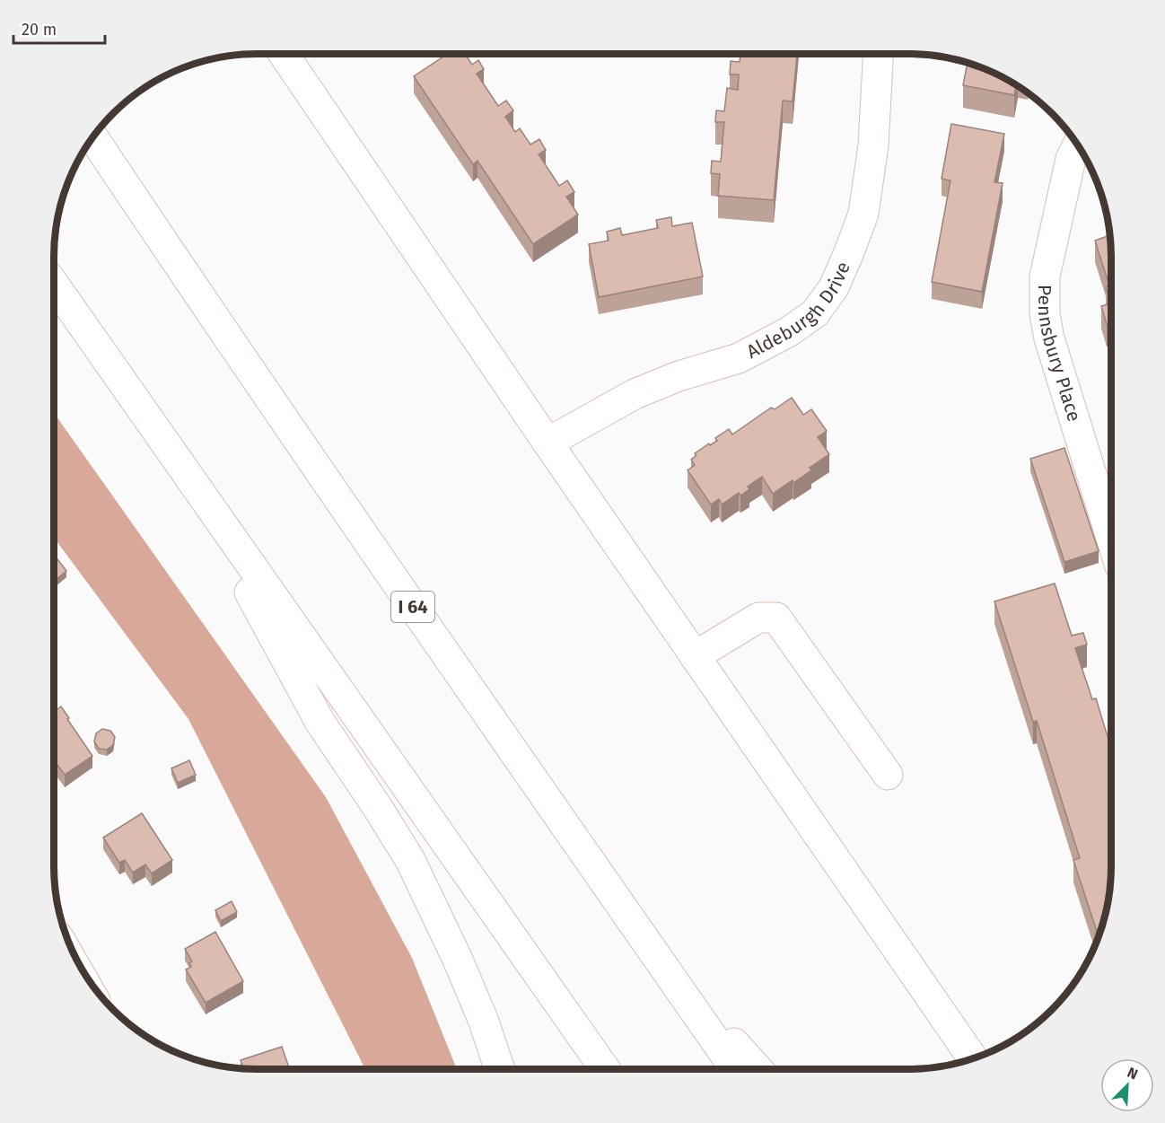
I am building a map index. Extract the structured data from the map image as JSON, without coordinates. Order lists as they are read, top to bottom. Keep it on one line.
{"streets":{"main road":["Aldeburgh Drive","Pennsbury Place","I 64"]},"scale_bar":"20 m","north":"top right"}
